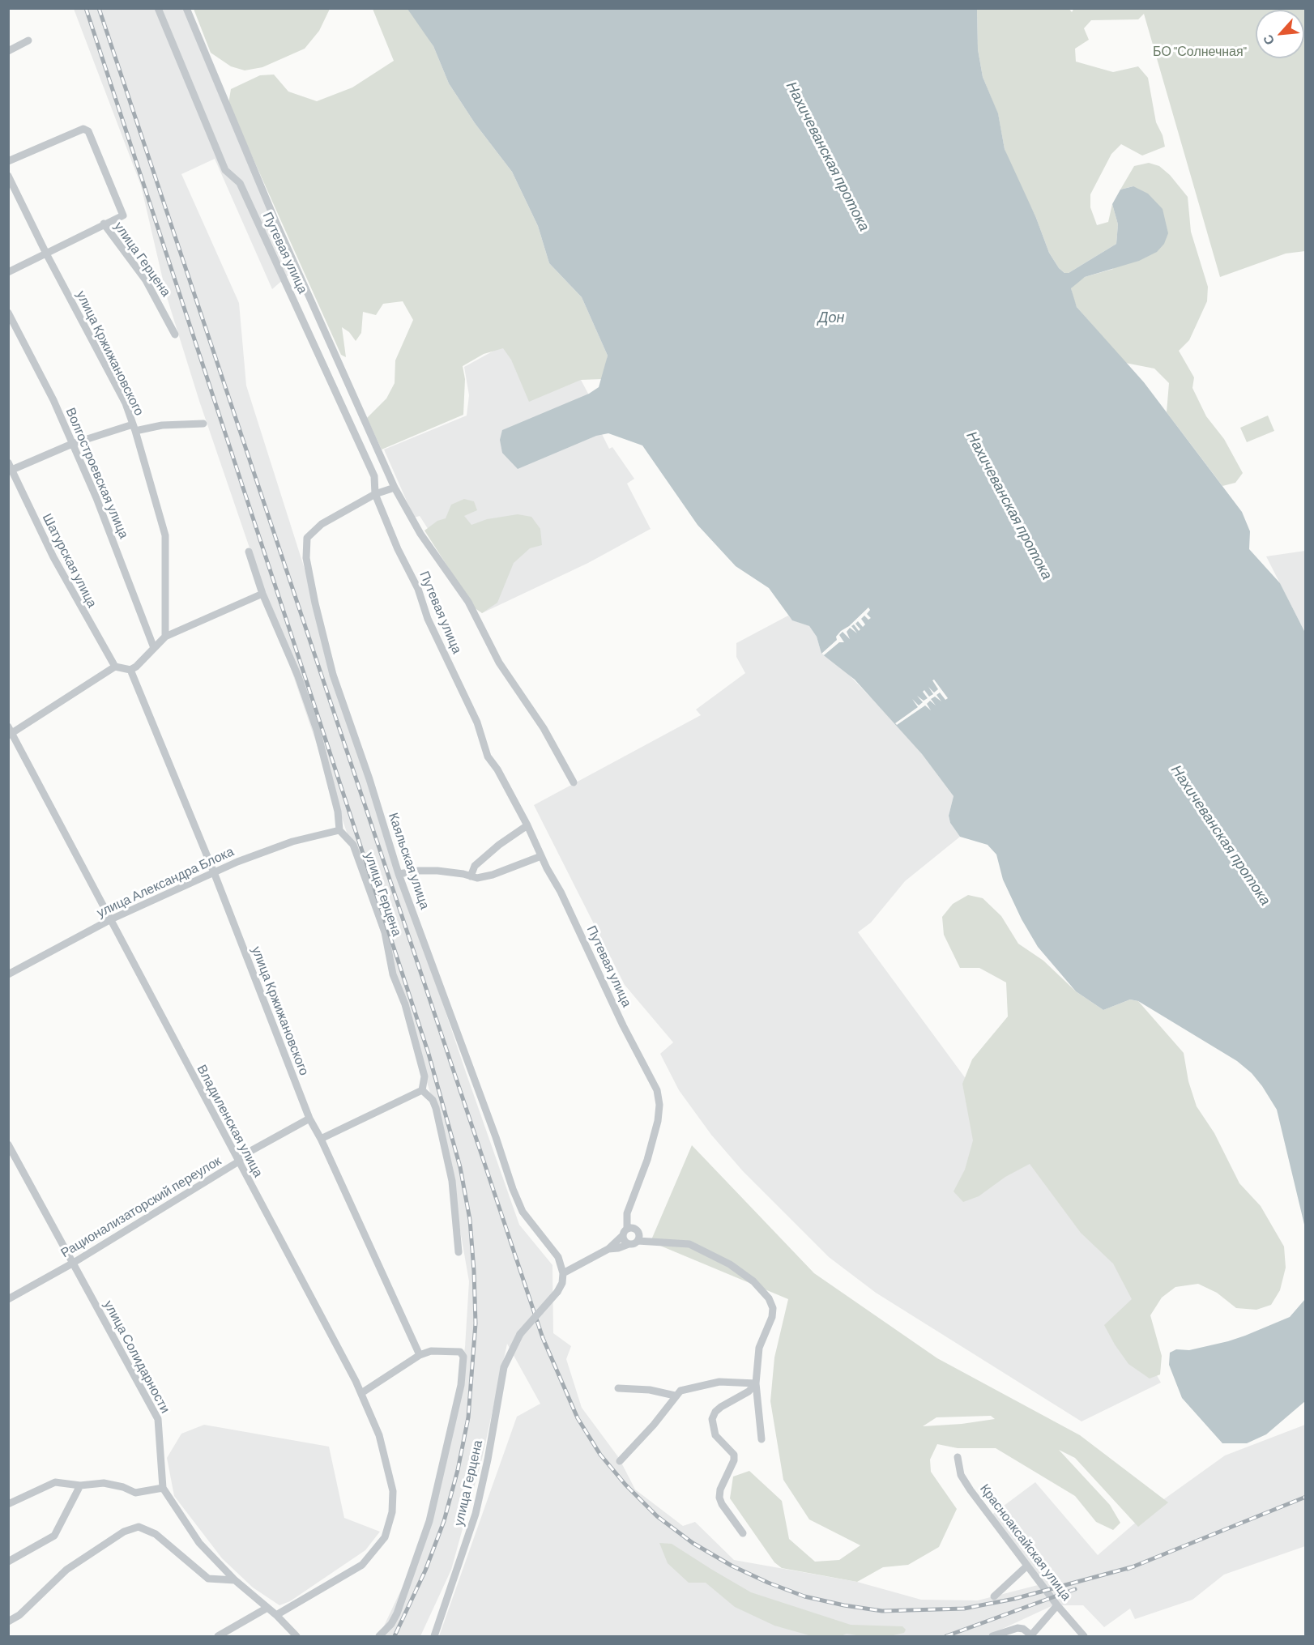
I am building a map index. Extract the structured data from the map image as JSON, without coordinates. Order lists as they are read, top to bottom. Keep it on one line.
{"streets":{"street":["Путевая улица","улица Герцена","улица Кржижановского","Волгостроевская улица","Шатурская улица","Каяльская улица","улица Александра Блока","Владиленская улица","Рационализаторский переулок","улица Солидарности","Красноаксайская улица"]},"crossings":[["Путевая улица","улица Герцена"],["Путевая улица","Каяльская улица"],["улица Герцена","улица Кржижановского"],["улица Герцена","Каяльская улица"],["улица Герцена","улица Александра Блока"],["улица Кржижановского","улица Александра Блока"],["улица Кржижановского","Рационализаторский переулок"],["улица Александра Блока","Владиленская улица"],["Владиленская улица","Рационализаторский переулок"],["Владиленская улица","улица Солидарности"],["Рационализаторский переулок","улица Солидарности"]],"water":["Нахичеванская протока","Дон"],"parks":["БО \"Солнечная\""],"north":"bottom left"}
